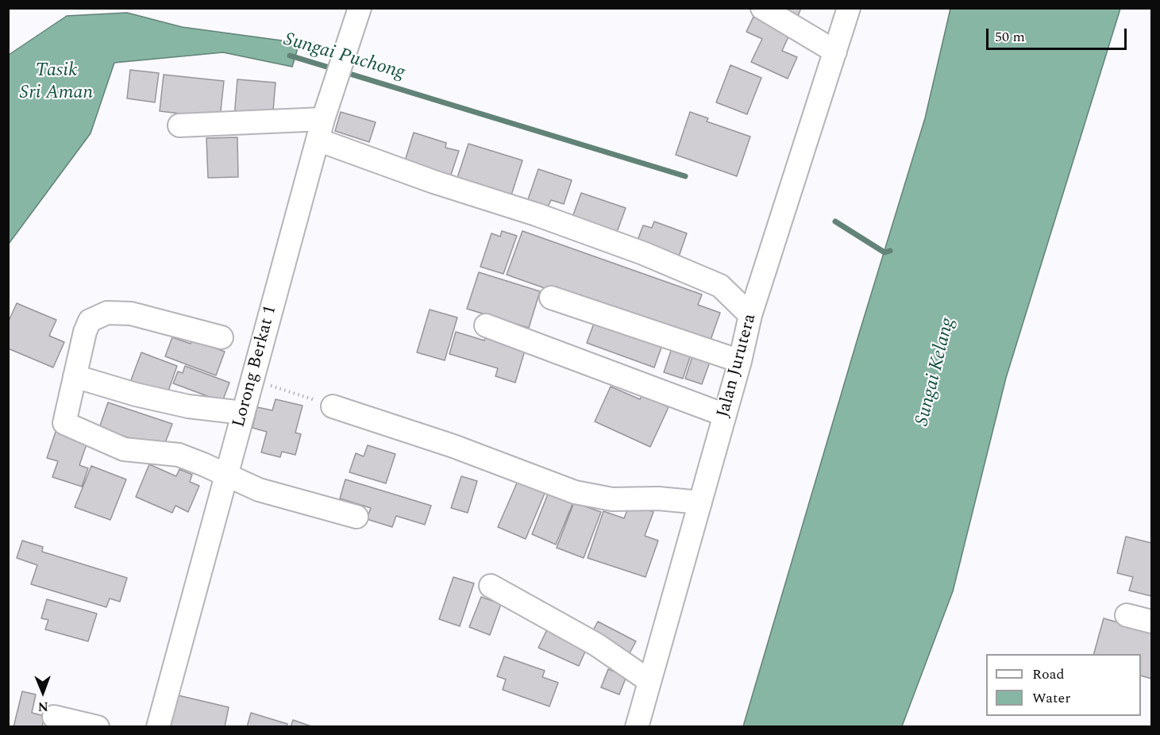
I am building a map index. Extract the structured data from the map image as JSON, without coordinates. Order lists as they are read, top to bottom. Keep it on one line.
{"streets":{"street":["Jalan Jurutera","Lorong Berkat 1"]},"water":["Sungai Puchong","Tasik Sri Aman","Sungai Kelang"],"legend":["Road","Water"],"scale_bar":"50 m","north":"bottom"}
